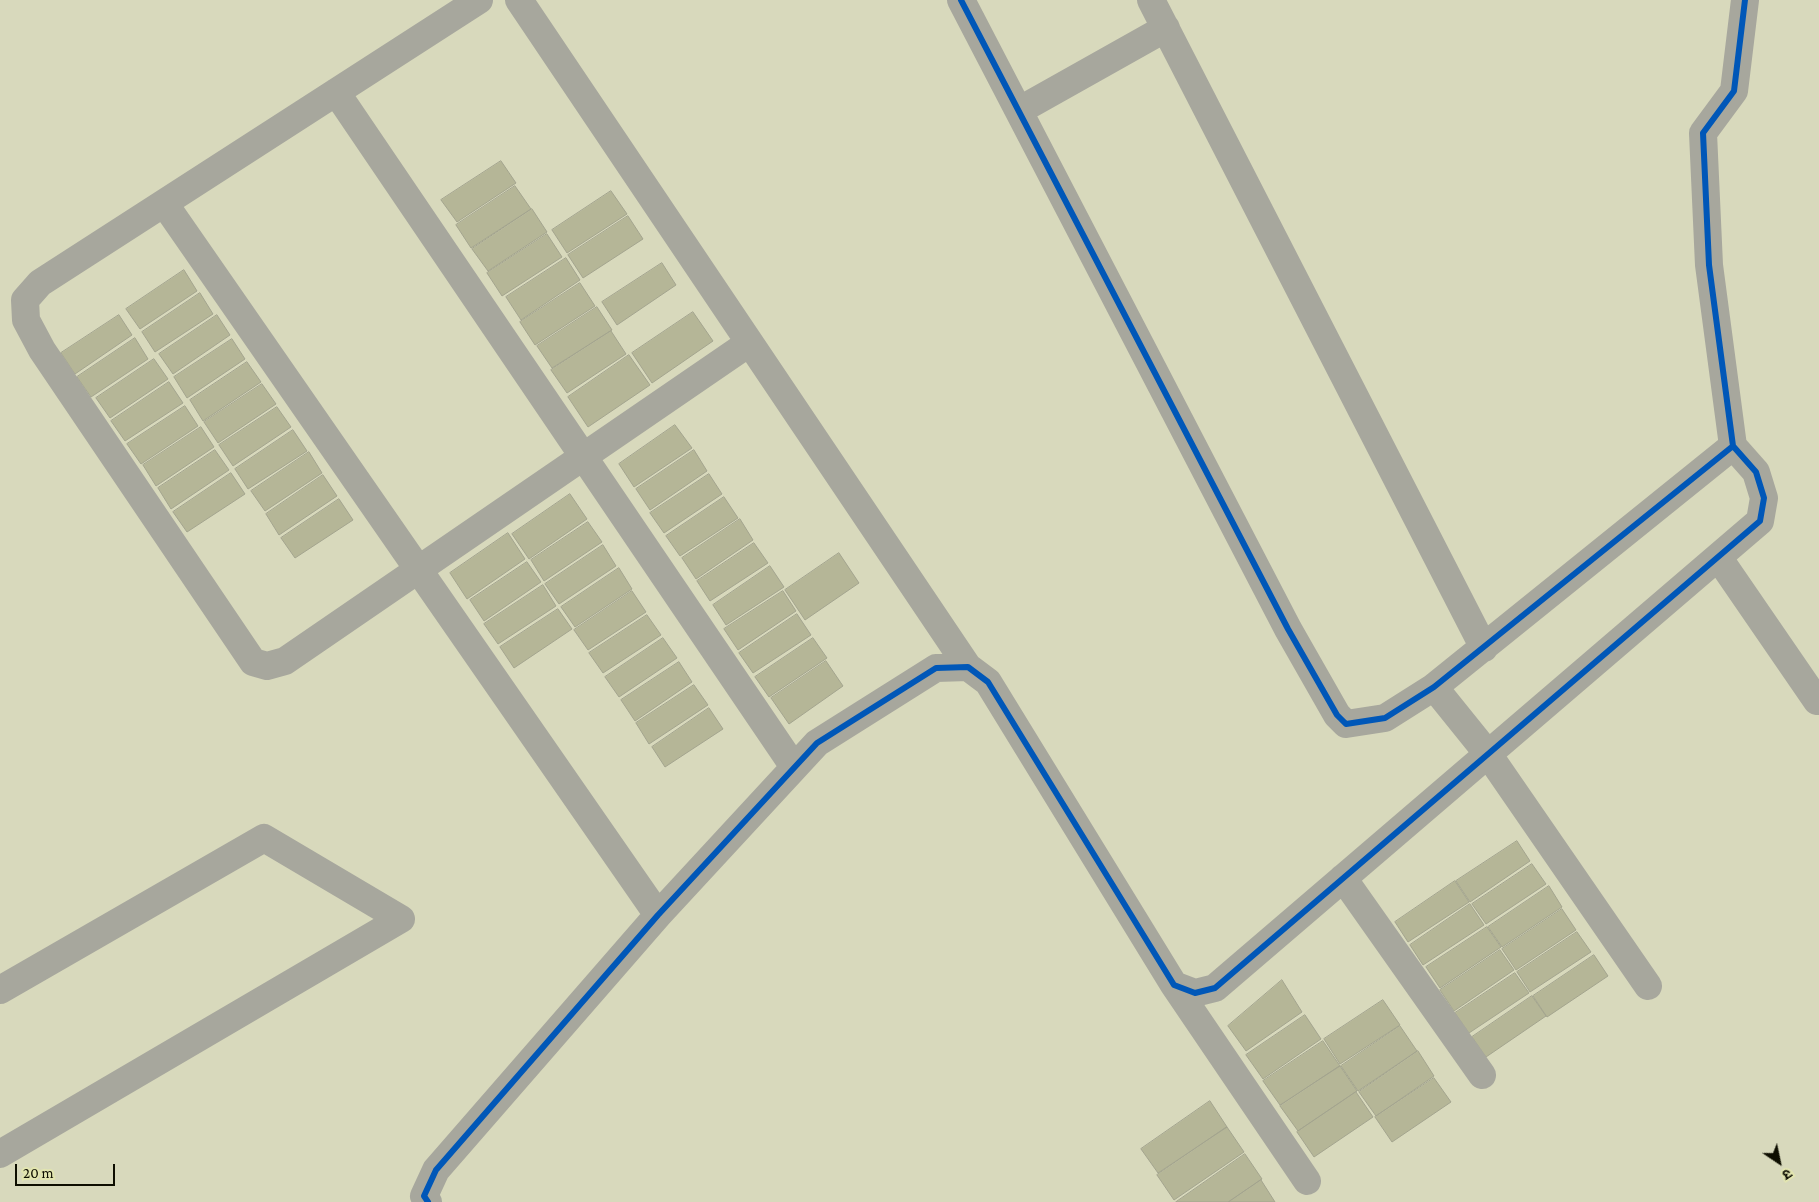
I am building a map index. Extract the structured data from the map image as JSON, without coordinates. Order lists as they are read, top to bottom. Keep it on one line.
{"scale_bar":"20 m","north":"bottom right"}
